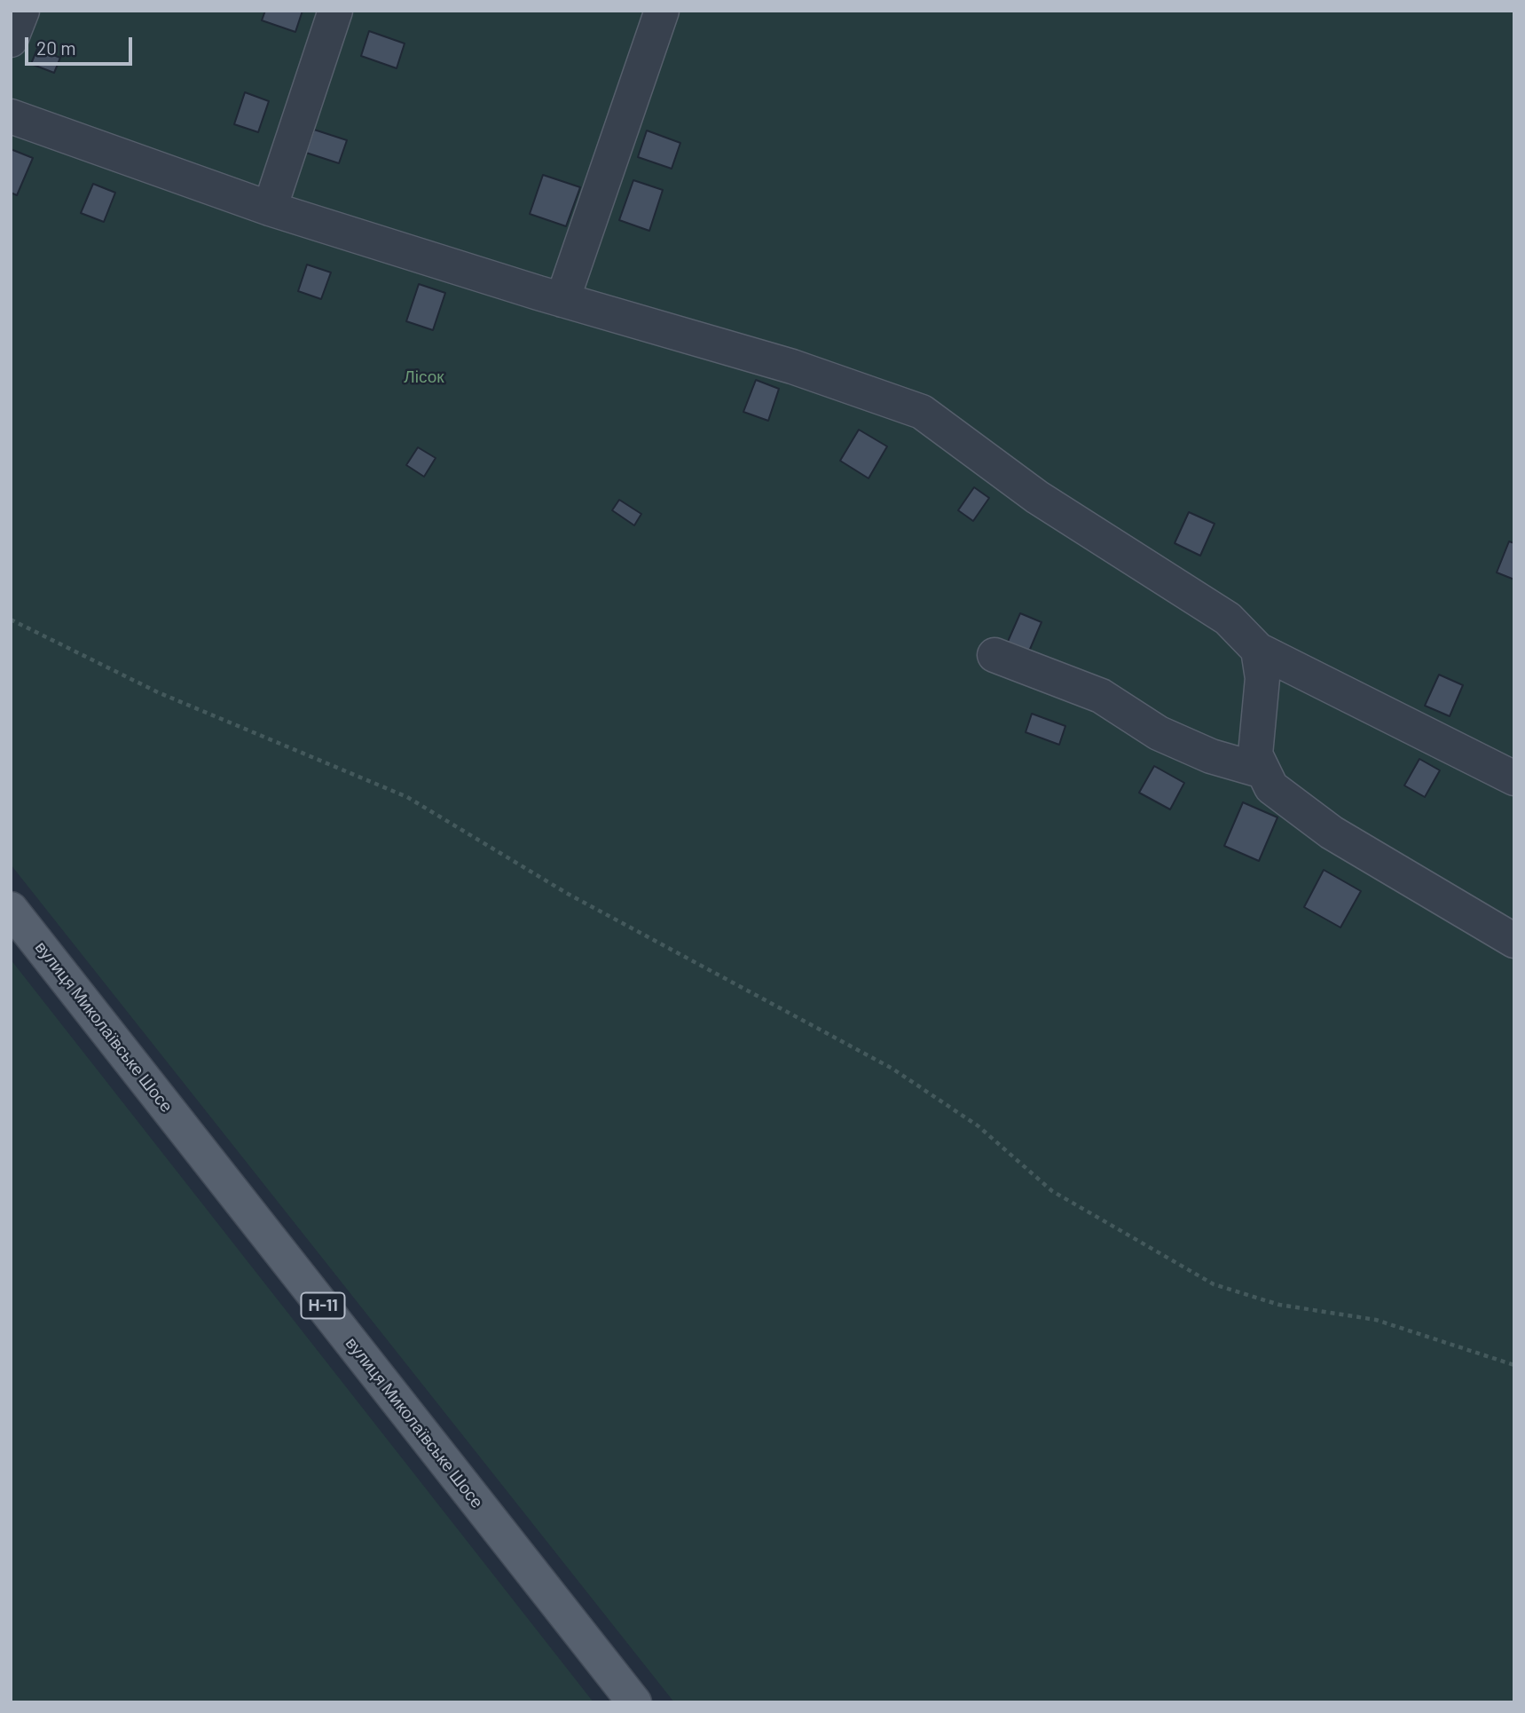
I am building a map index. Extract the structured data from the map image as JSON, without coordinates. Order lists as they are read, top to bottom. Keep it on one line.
{"streets":{"main road":["вулиця Миколаївське Шосе","Н-11"]},"parks":["Лісок"],"scale_bar":"20 m"}
